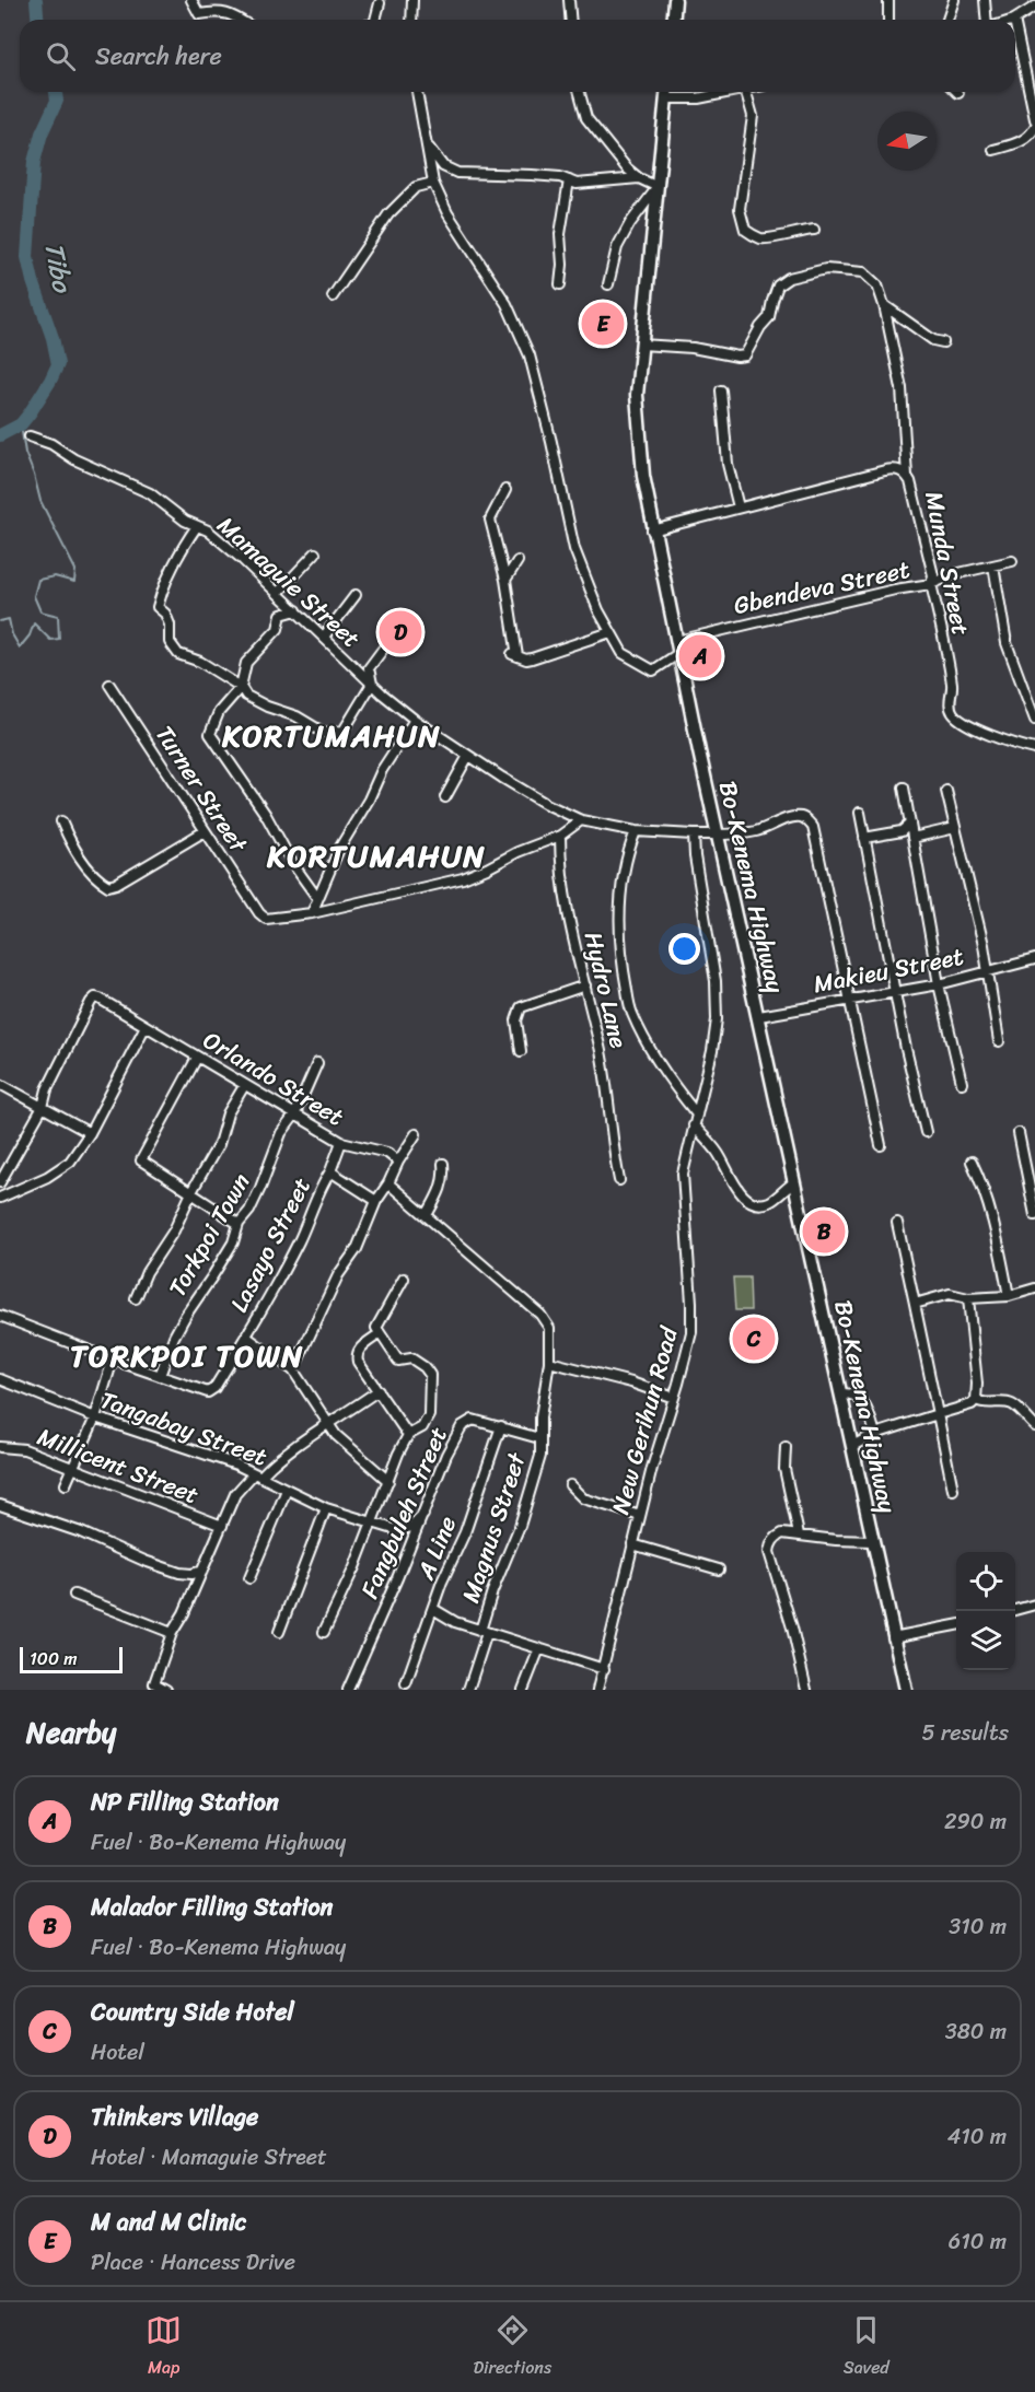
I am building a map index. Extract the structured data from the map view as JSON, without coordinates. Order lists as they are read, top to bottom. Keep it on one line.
{"streets":{"highway":["Bo-Kenema Highway"],"street":["Munda Street","Mamaguie Street","Gbendeva Street","Turner Street","Makieu Street","Hydro Lane","Orlando Street","Torkpoi Town","Lasayo Street","New Gerihun Road","Tangabay Street","Millicent Street","Fangbuleh Street","Magnus Street","A Line"]},"crossings":[["Munda Street","Gbendeva Street"],["Munda Street","Bo-Kenema Highway"],["Mamaguie Street","New Gerihun Road"],["Gbendeva Street","Bo-Kenema Highway"],["Turner Street","Hydro Lane"],["Bo-Kenema Highway","Makieu Street"],["Orlando Street","Torkpoi Town"],["Torkpoi Town","Lasayo Street"],["Tangabay Street","Fangbuleh Street"],["Fangbuleh Street","Magnus Street"],["Fangbuleh Street","A Line"]],"districts":["KORTUMAHUN","KORTUMAHUN","TORKPOI TOWN"],"water":["Tibo"],"scale_bar":"100 m","north":"left","page":{"search":"Search here","pins":["E","D","A","B","C"],"scale":"100 m","heading":["Nearby","5 results"],"list":[{"mark":"A","name":"NP Filling Station","note":"Fuel · Bo-Kenema Highway","value":"290 m"},{"mark":"B","name":"Malador Filling Station","note":"Fuel · Bo-Kenema Highway","value":"310 m"},{"mark":"C","name":"Country Side Hotel","note":"Hotel","value":"380 m"},{"mark":"D","name":"Thinkers Village","note":"Hotel · Mamaguie Street","value":"410 m"},{"mark":"E","name":"M and M Clinic","note":"Place · Hancess Drive","value":"610 m"}],"nav":["Map","Directions","Saved"]}}
